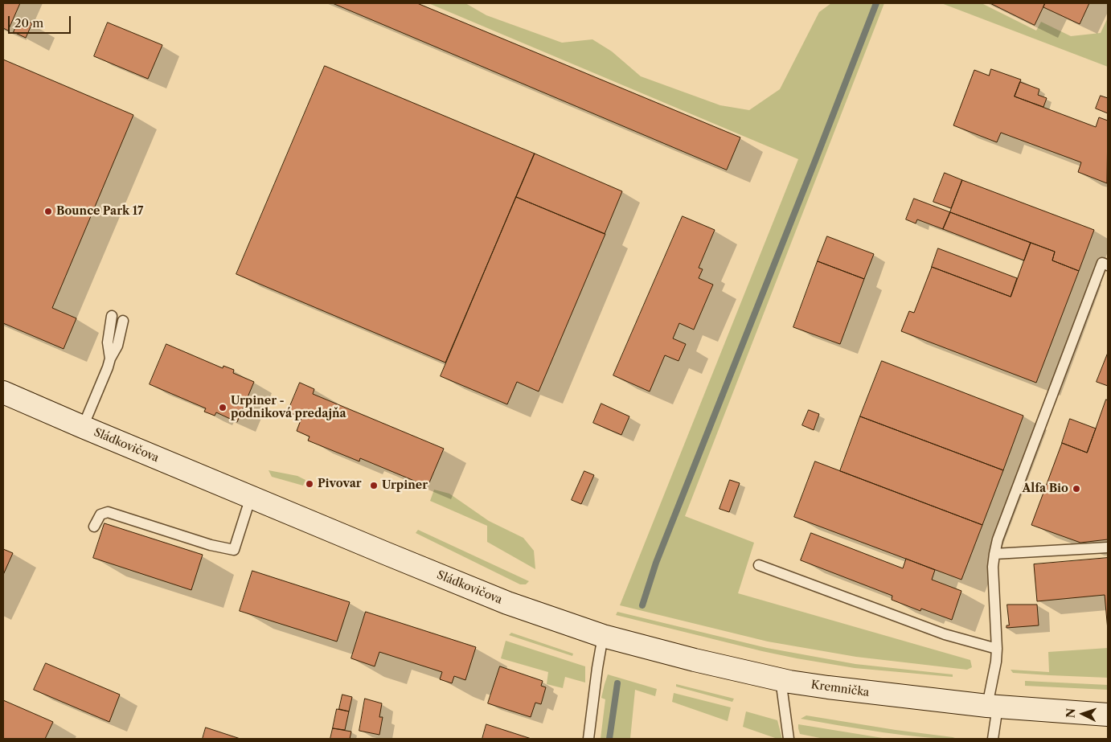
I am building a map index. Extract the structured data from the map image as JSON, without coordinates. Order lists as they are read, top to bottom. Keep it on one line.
{"streets":{"main road":["Sládkovičova","Kremnička"]},"crossings":[["Sládkovičova","Kremnička"]],"places":["Bounce Park 17","Urpiner - podniková predajňa","Pivovar","Urpiner","Alfa Bio"],"scale_bar":"20 m","north":"left"}
